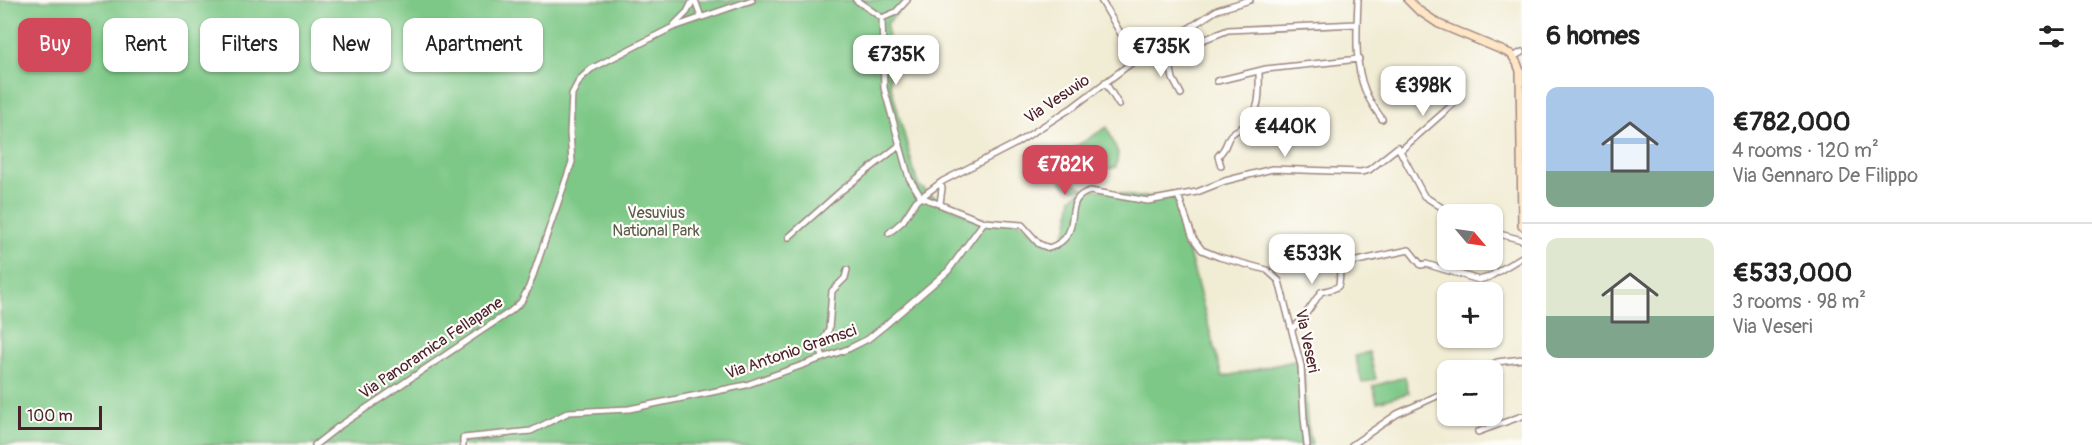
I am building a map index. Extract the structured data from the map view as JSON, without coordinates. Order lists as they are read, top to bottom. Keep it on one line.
{"streets":{"street":["Via Vesuvio","Via Veseri","Via Panoramica Fellapane","Via Antonio Gramsci"]},"parks":["Vesuvius National Park"],"scale_bar":"100 m","north":"bottom right","page":{"heading":"6 homes","chip":["Buy","Rent","Filters","New","Apartment"],"price":["€735K","€735K","€398K","€440K","€782K","€533K"],"list":[{"name":"€782,000","note":"4 rooms · 120 m² · Via Gennaro De Filippo"},{"name":"€533,000","note":"3 rooms · 98 m² · Via Veseri"}],"map_buttons":["+","−"],"scale":"100 m"}}
